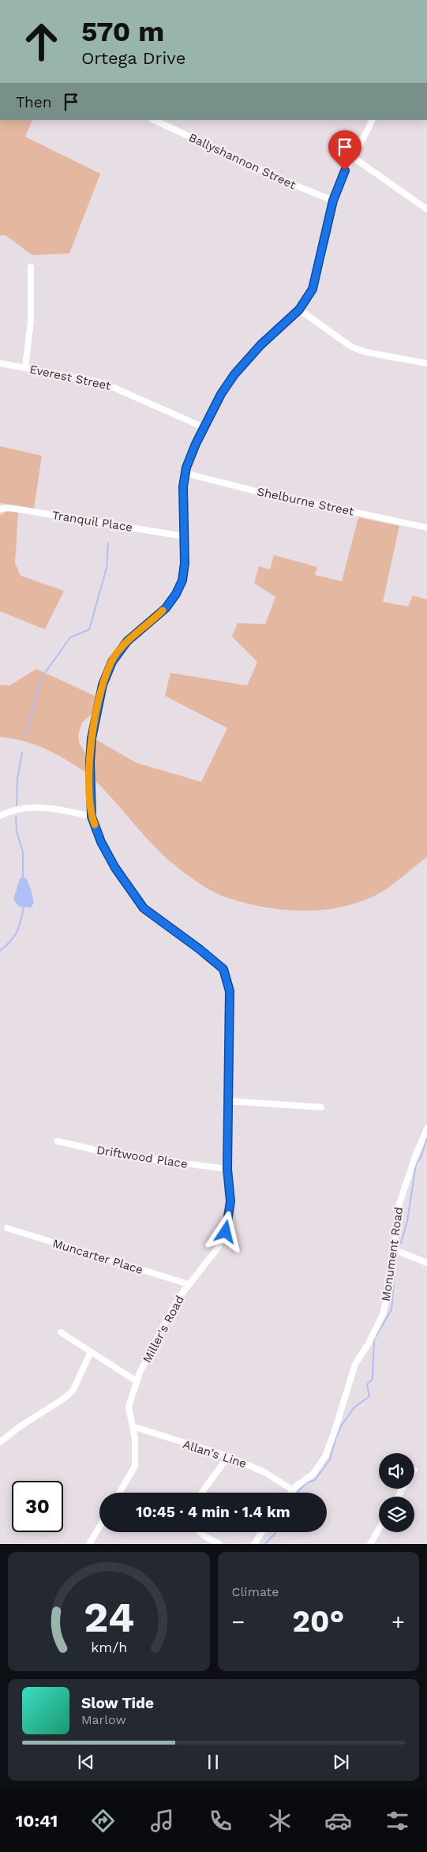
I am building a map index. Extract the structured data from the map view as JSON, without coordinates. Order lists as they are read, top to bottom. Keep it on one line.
{"streets":{"street":["Ballyshannon Street","Everest Street","Shelburne Street","Tranquil Place","Driftwood Place","Monument Road","Muncarter Place","Miller's Road","Allan's Line"]},"crossings":[["Ballyshannon Street","Miller's Road"],["Everest Street","Miller's Road"],["Shelburne Street","Miller's Road"],["Tranquil Place","Miller's Road"],["Driftwood Place","Miller's Road"],["Monument Road","Allan's Line"],["Muncarter Place","Miller's Road"],["Miller's Road","Allan's Line"]],"page":{"turn":["570 m","Ortega Drive"],"then":"Then","limit":"30","trip":"10:45 · 4 min · 1.4 km","tile":"Climate","heat":["−","20°","+"],"song":["Slow Tide","Marlow"],"tabs":"10:41","gauge":["24","km/h"]}}
